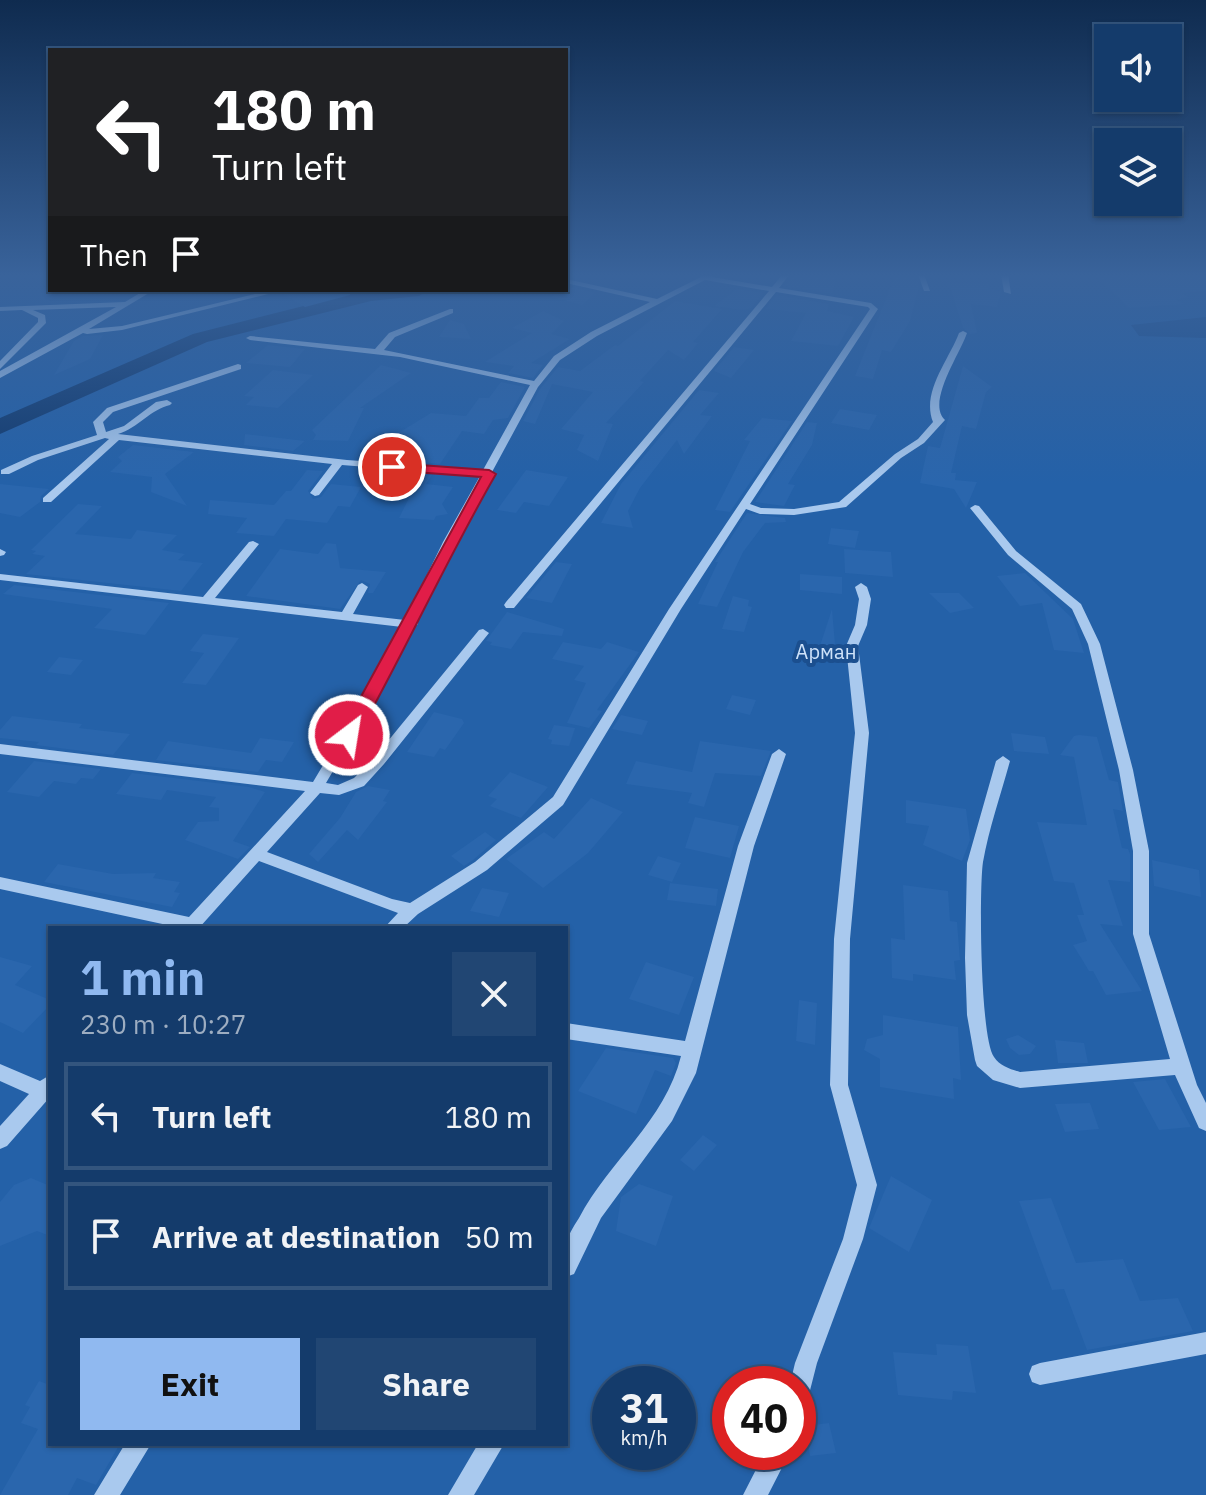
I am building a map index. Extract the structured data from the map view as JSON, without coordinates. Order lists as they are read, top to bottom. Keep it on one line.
{"parks":["Арман"],"page":{"turn":["180 m","Turn left"],"then":"Then","heading":["1 min","230 m · 10:27"],"list":[{"name":"Turn left","value":"180 m"},{"name":"Arrive at destination","value":"50 m"}],"buttons":["Exit","Share"],"speed":"31 km/h","limit":"40"}}
